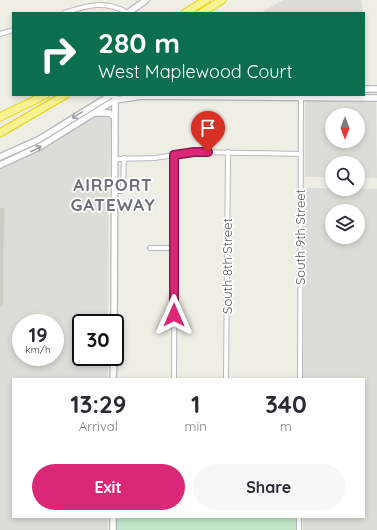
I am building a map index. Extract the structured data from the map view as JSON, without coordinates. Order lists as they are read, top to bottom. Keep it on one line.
{"streets":{"street":["South 9th Street","South 8th Street"]},"districts":["AIRPORT GATEWAY"],"north":"bottom","page":{"turn":["280 m","West Maplewood Court"],"speed":"19 km/h","limit":"30","eta":["13:29","Arrival","1","min","340","m"],"buttons":["Exit","Share"]}}
